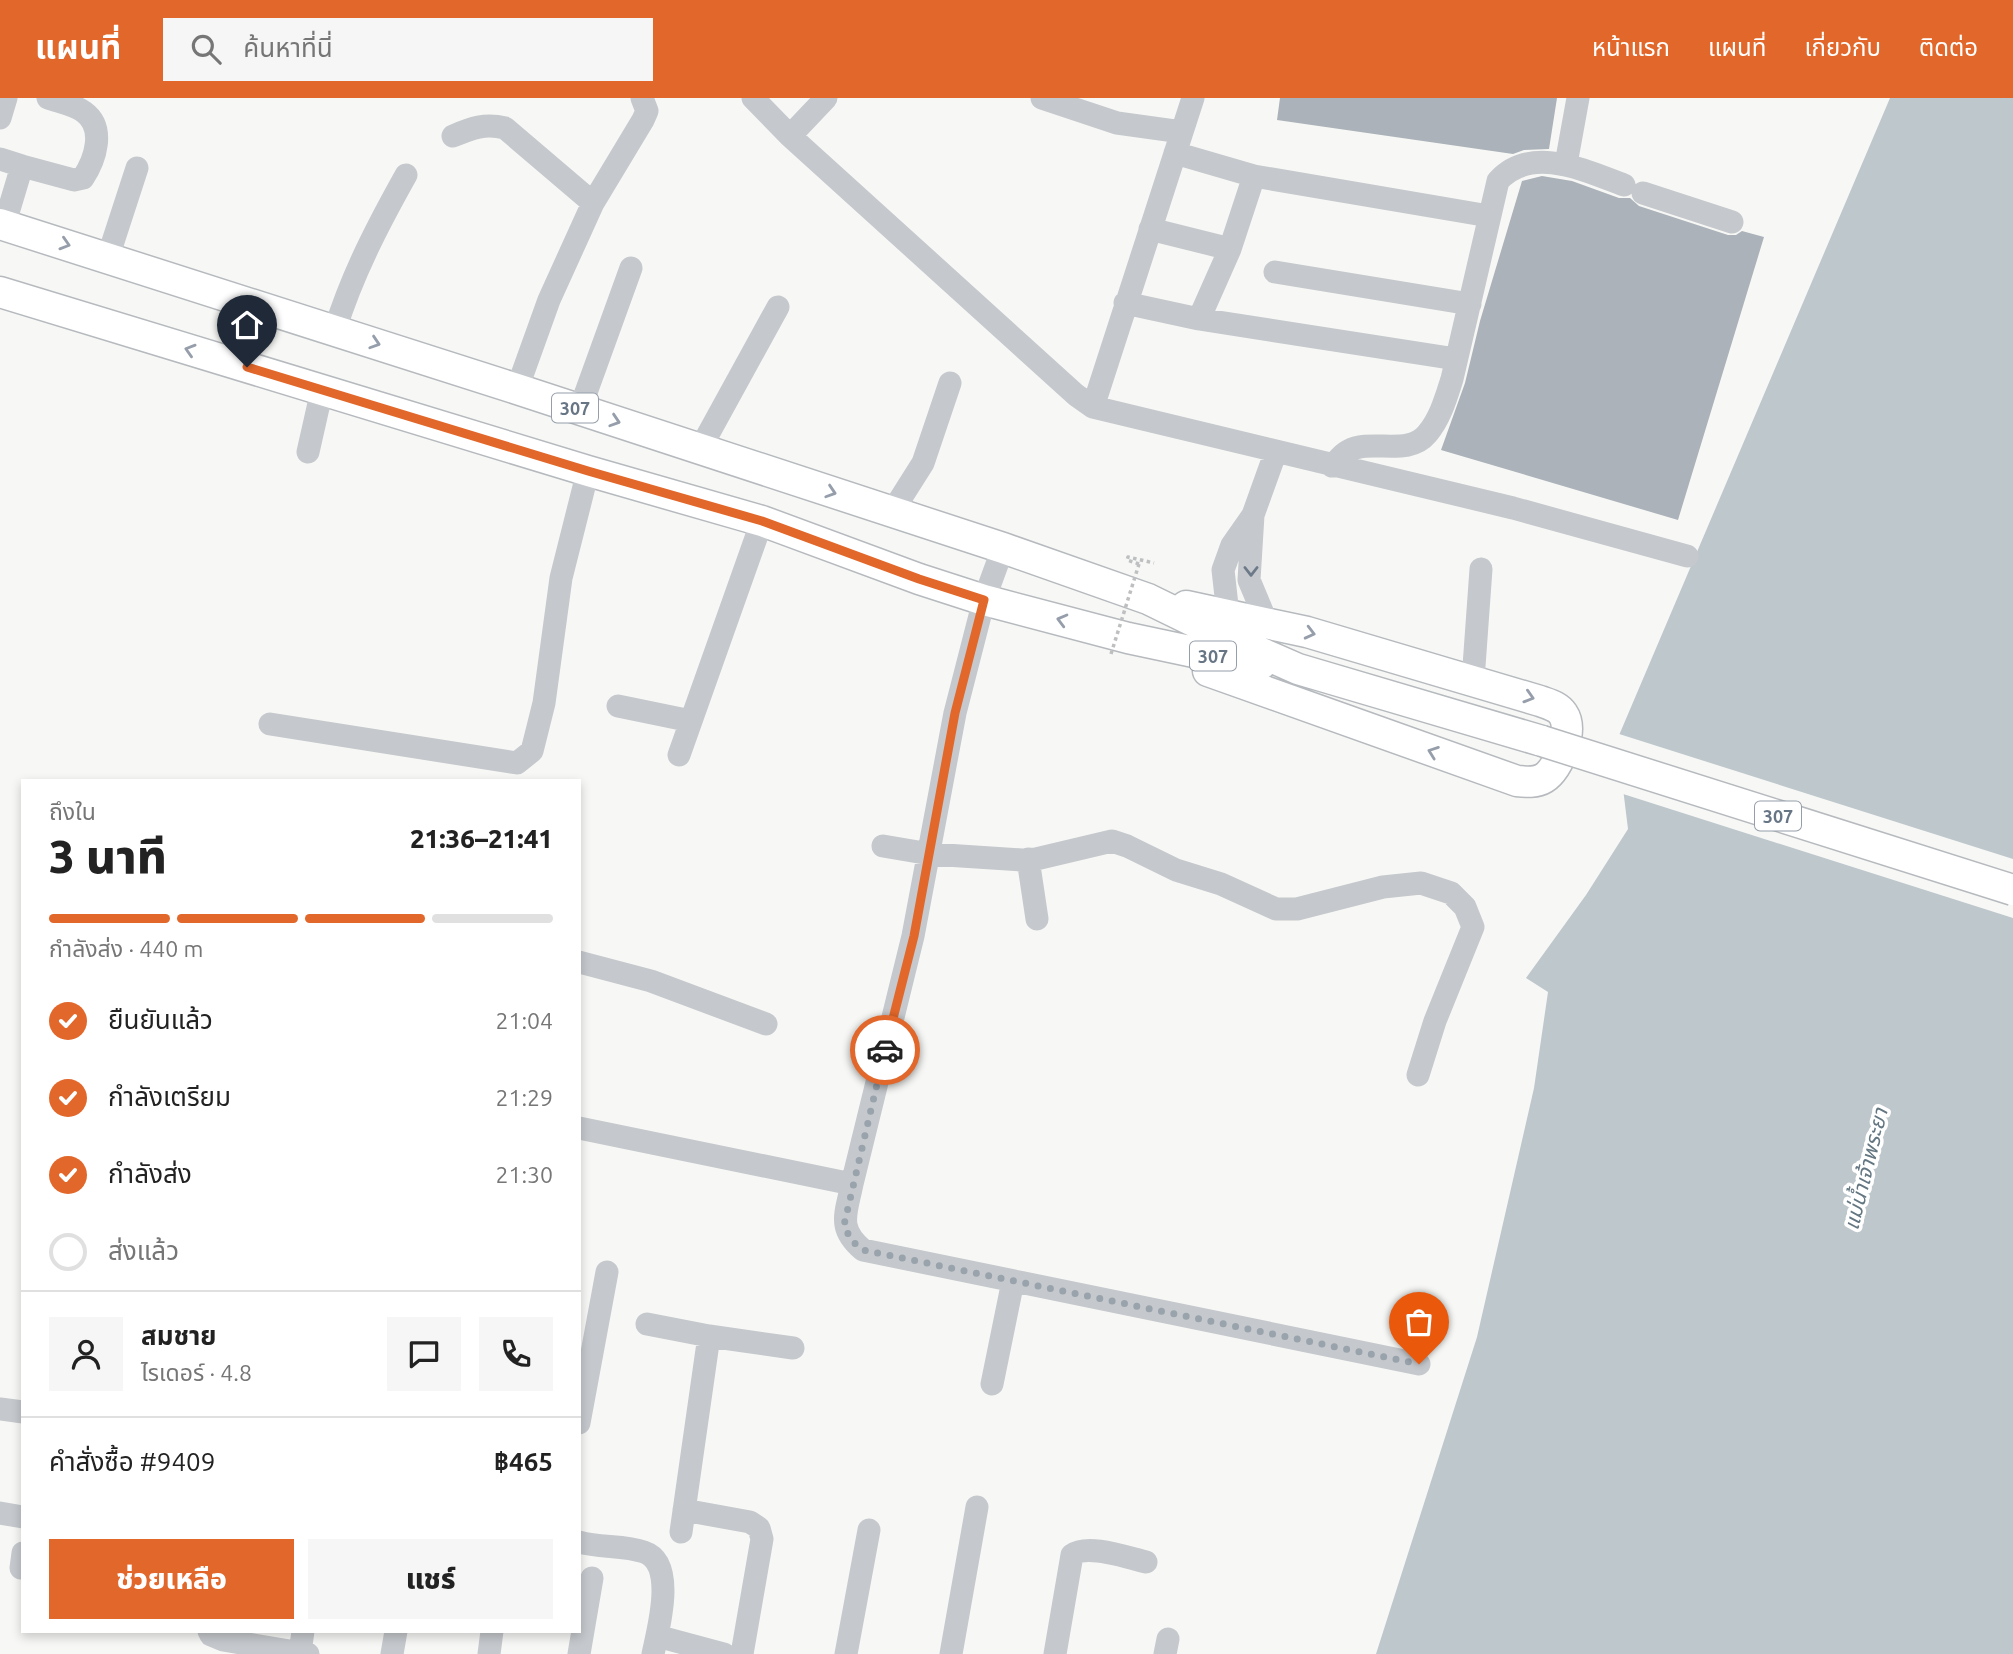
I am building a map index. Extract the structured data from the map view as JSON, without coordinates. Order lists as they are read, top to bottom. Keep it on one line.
{"streets":{"main road":["307"]},"water":["แม่น้ำเจ้าพระยา"],"page":{"header":"แผนที่","search":"ค้นหาที่นี่","nav":["หน้าแรก","แผนที่","เกี่ยวกับ","ติดต่อ"],"heading":["3 นาที","ถึงใน","21:36–21:41"],"panel":["สมชาย","ไรเดอร์ · 4.8","คำสั่งซื้อ #9409","฿465"],"bar":"กำลังส่ง · 440 m","list":[["ยืนยันแล้ว","21:04"],["กำลังเตรียม","21:29"],["กำลังส่ง","21:30"],"ส่งแล้ว"],"buttons":["ช่วยเหลือ","แชร์"]}}
